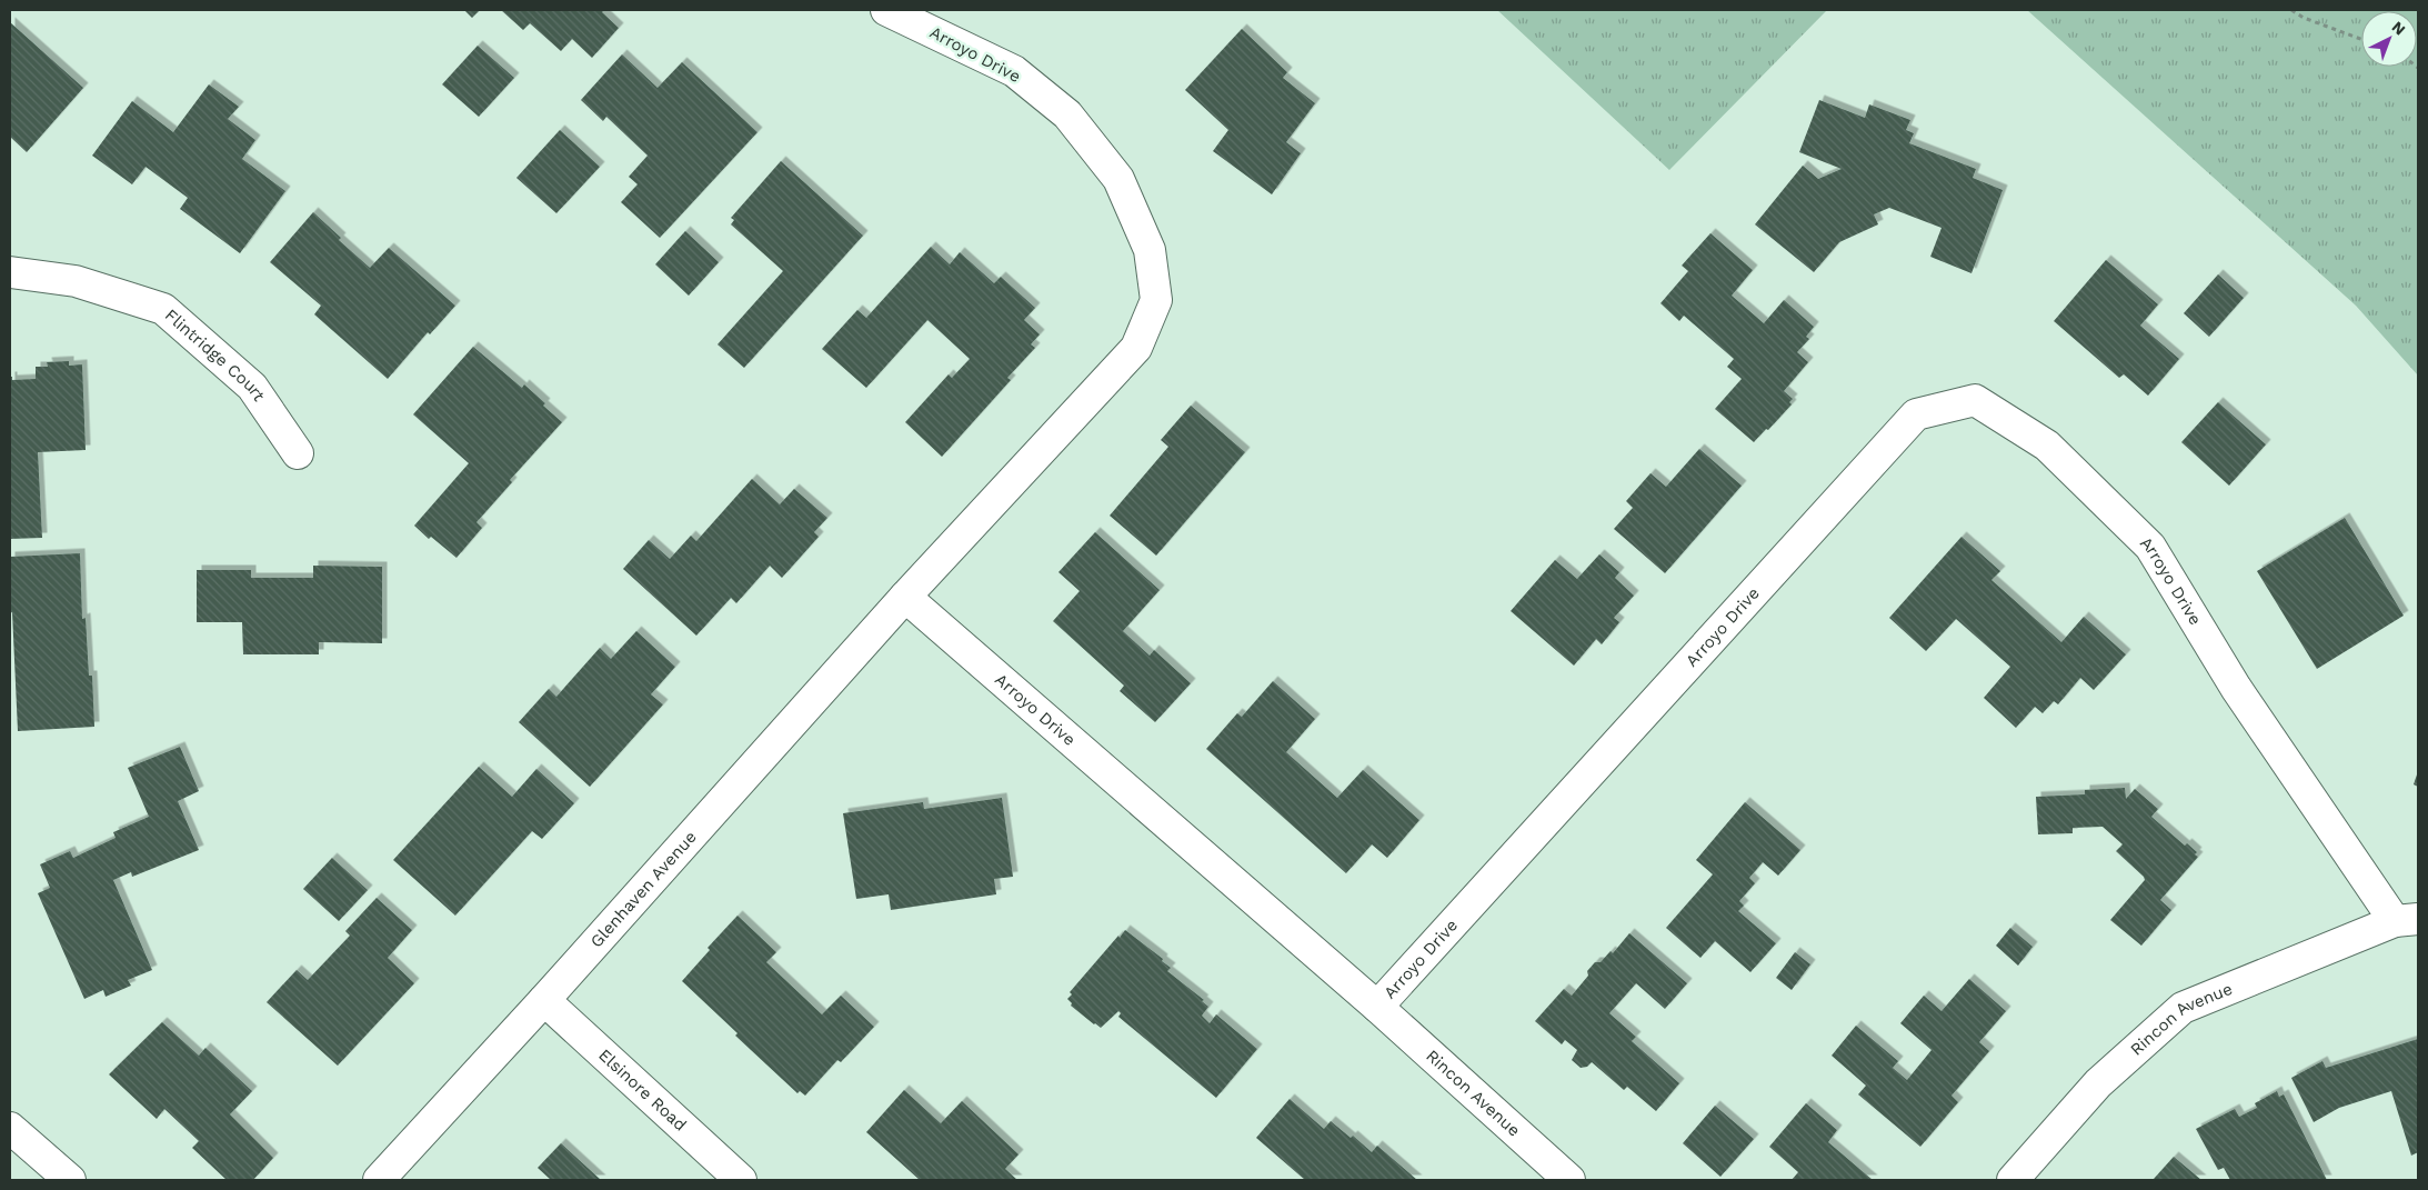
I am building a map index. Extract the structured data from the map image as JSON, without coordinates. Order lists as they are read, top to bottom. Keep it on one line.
{"streets":{"street":["Arroyo Drive","Flintridge Court","Glenhaven Avenue","Rincon Avenue","Elsinore Road"]},"crossings":[["Arroyo Drive","Glenhaven Avenue"],["Arroyo Drive","Rincon Avenue"],["Glenhaven Avenue","Elsinore Road"]],"north":"top right"}
